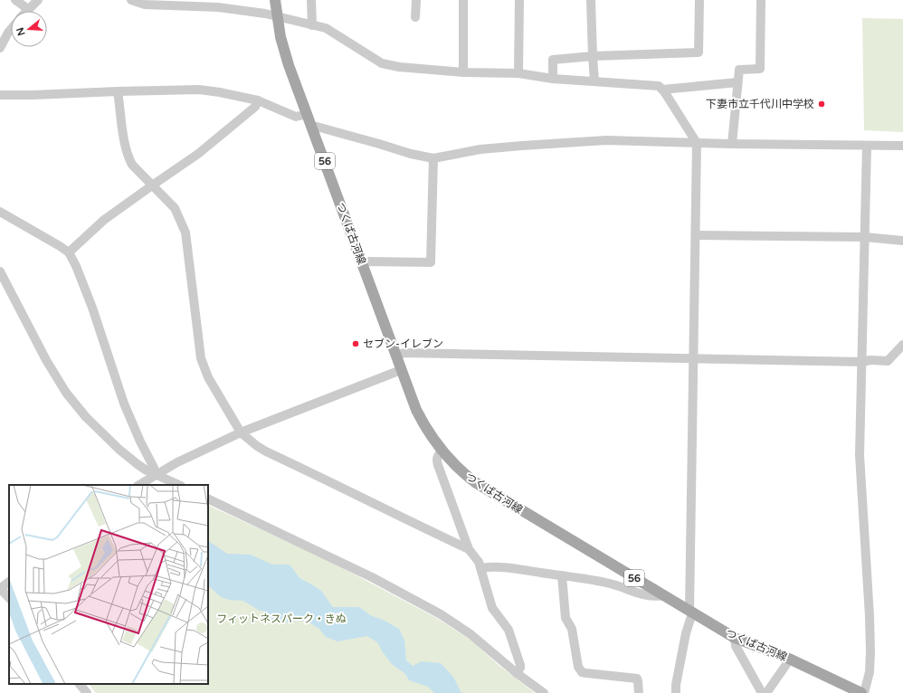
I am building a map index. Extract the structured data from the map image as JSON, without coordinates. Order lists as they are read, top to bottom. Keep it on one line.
{"streets":{"main road":["56","つくば古河線"]},"parks":["フィットネスパーク・きぬ"],"places":["下妻市立千代川中学校","セブン-イレブン"],"north":"left"}
